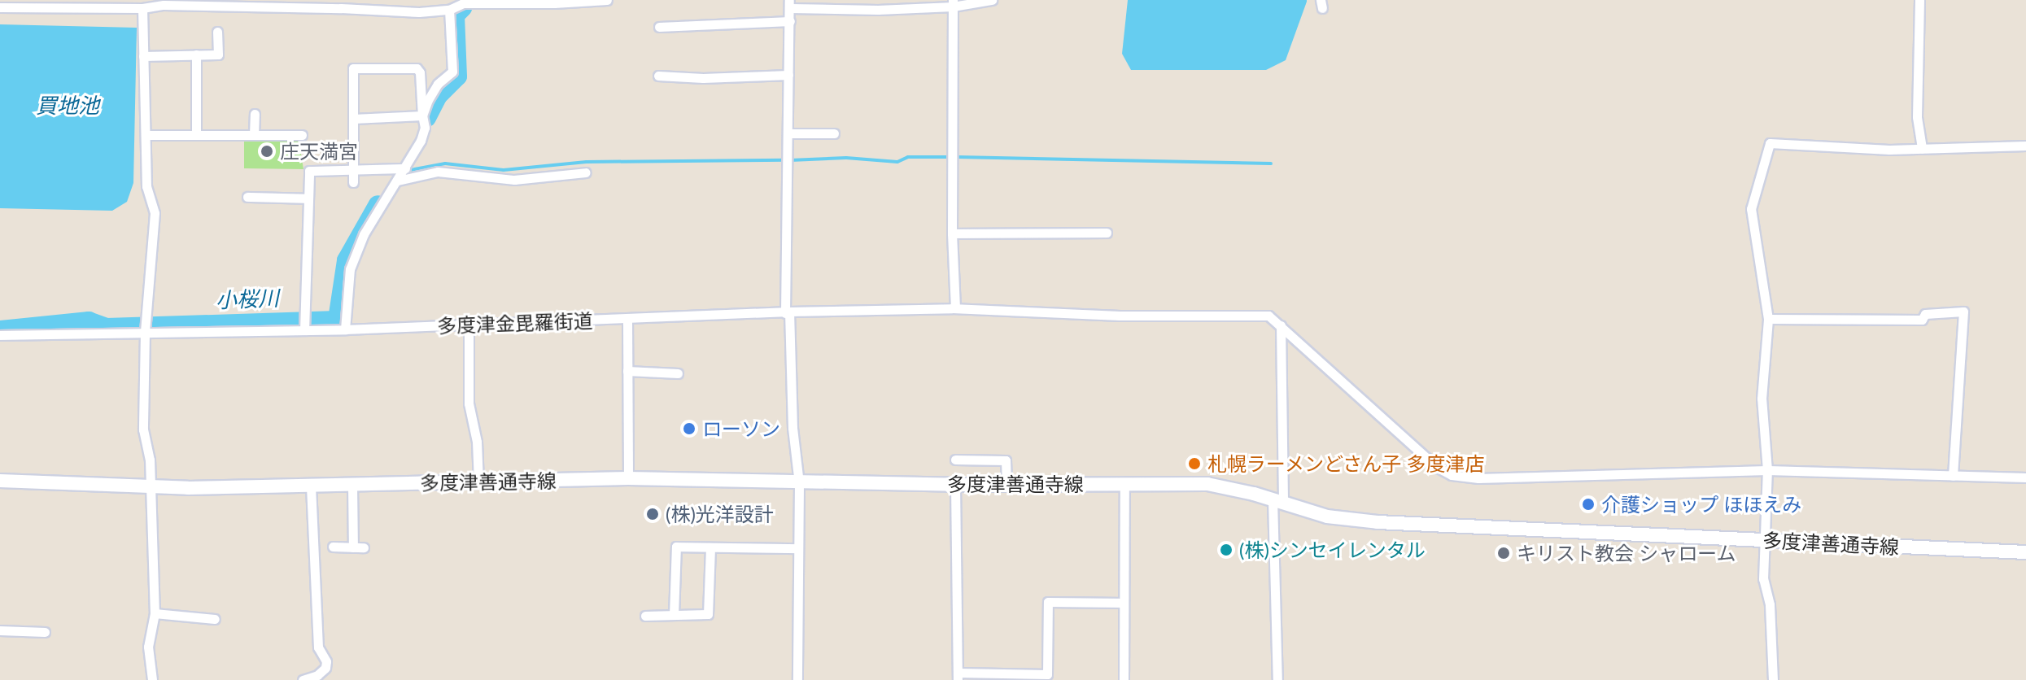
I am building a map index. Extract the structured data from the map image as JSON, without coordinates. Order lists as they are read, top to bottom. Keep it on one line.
{"streets":{"main road":["多度津善通寺線"],"street":["多度津金毘羅街道"]},"water":["買地池","小桜川"],"places":["庄天満宮","ローソン","札幌ラーメンどさん子 多度津店","介護ショップ ほほえみ","(株)光洋設計","(株)シンセイレンタル","キリスト教会 シャローム"]}
